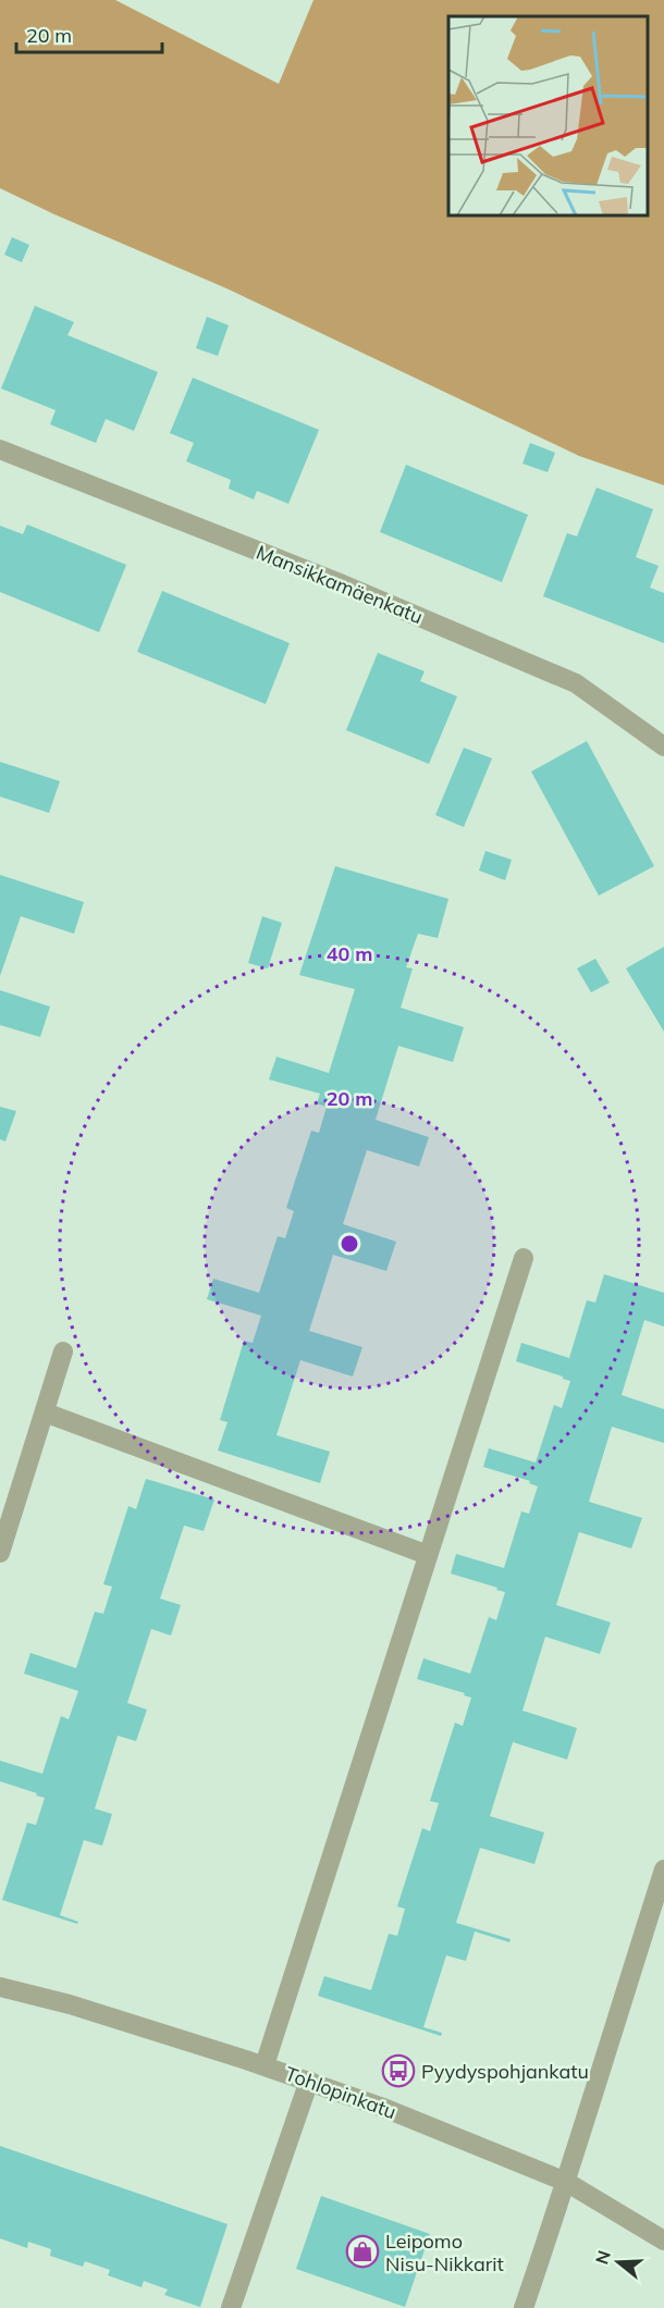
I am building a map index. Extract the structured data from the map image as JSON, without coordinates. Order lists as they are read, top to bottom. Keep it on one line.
{"streets":{"street":["Mansikkamäenkatu","Tohlopinkatu"]},"places":{"bus stop":["Pyydyspohjankatu"],"shop":["Leipomo Nisu-Nikkarit"]},"scale_bar":"20 m","north":"left","rings":["40 m","20 m"]}
